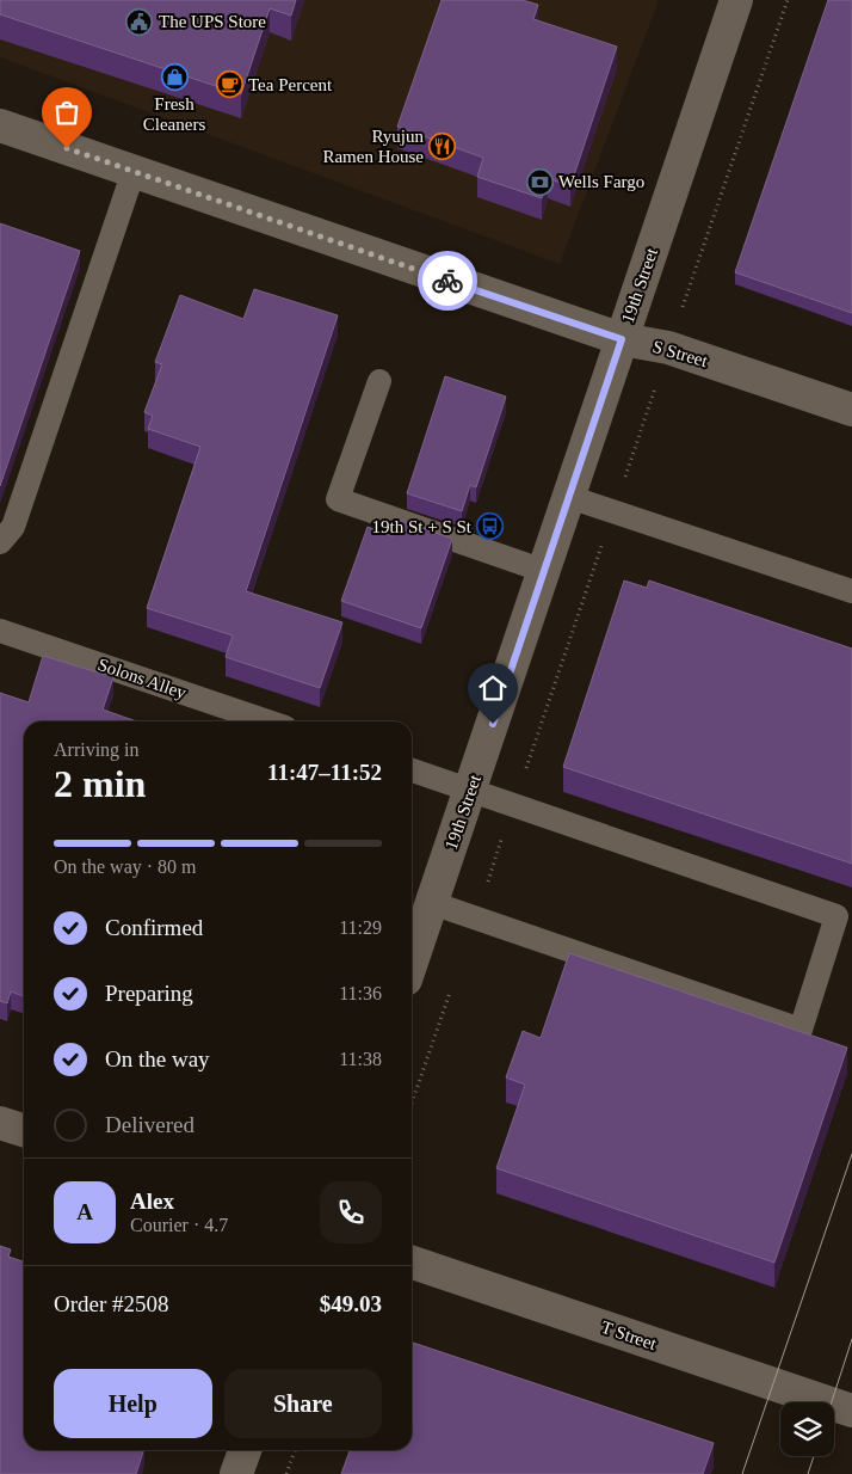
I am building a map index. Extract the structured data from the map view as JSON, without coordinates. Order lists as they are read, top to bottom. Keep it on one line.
{"streets":{"street":["19th Street","S Street","T Street"],"lane":["Solons Alley"]},"crossings":[["19th Street","S Street"]],"places":{"public building":["The UPS Store"],"shop":["Fresh Cleaners"],"cafe":["Tea Percent"],"restaurant":["Ryujun Ramen House"],"bank":["Wells Fargo"],"bus stop":["19th St + S St"]},"page":{"heading":["2 min","Arriving in","11:47–11:52"],"panel":["Alex","Courier · 4.7","Order #2508","$49.03"],"bar":"On the way · 80 m","list":[["Confirmed","11:29"],["Preparing","11:36"],["On the way","11:38"],"Delivered"],"round":"A","buttons":["Help","Share"]}}
